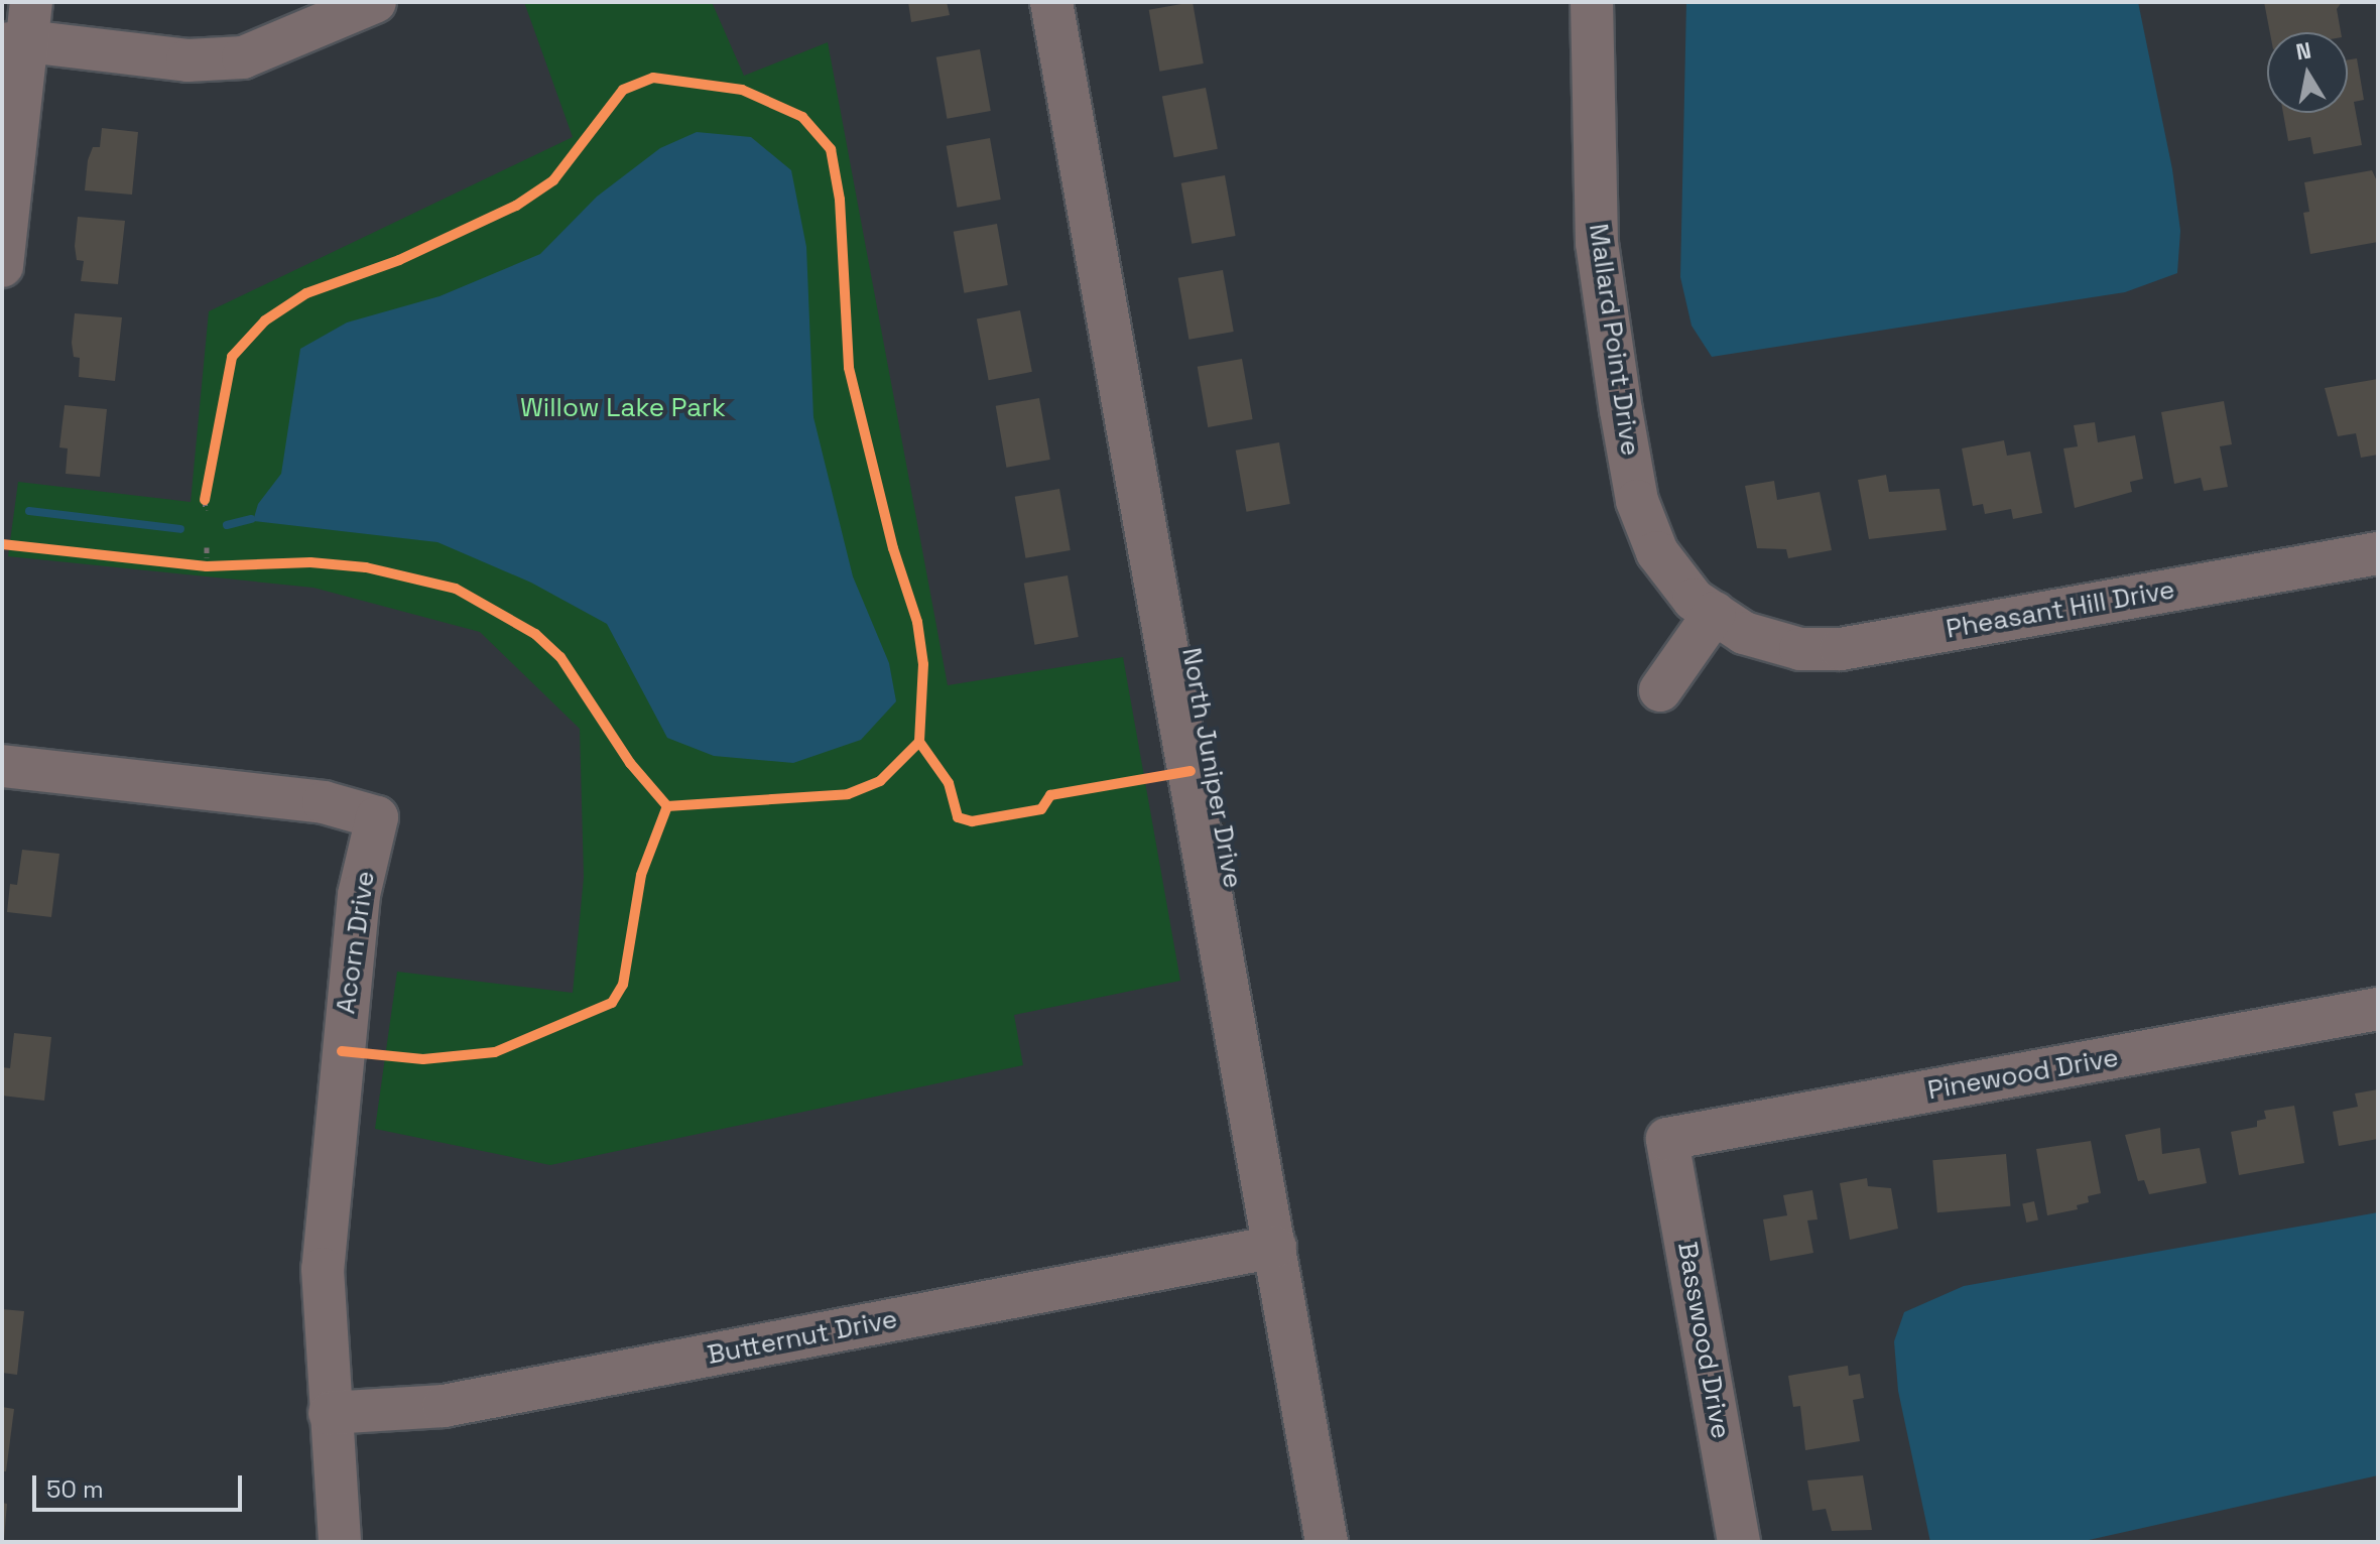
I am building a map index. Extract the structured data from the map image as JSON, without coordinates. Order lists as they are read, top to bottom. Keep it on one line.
{"streets":{"street":["Mallard Point Drive","Pheasant Hill Drive","North Juniper Drive","Acorn Drive","Pinewood Drive","Butternut Drive","Basswood Drive"]},"crossings":[["Mallard Point Drive","Pheasant Hill Drive"],["North Juniper Drive","Butternut Drive"],["Acorn Drive","Butternut Drive"],["Pinewood Drive","Basswood Drive"]],"parks":["Willow Lake Park"],"scale_bar":"50 m","north":"top"}
